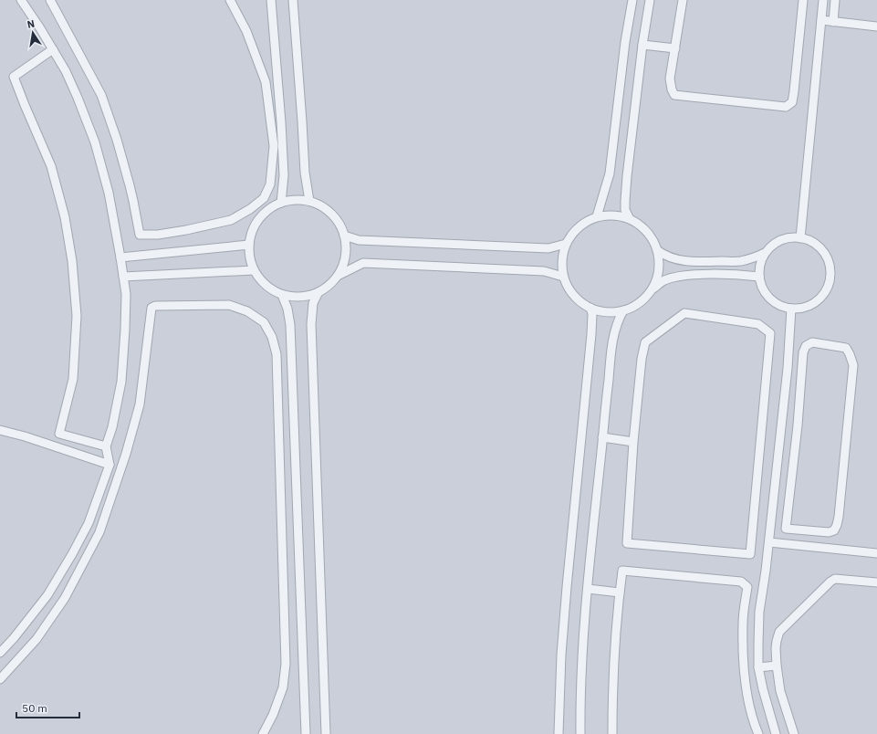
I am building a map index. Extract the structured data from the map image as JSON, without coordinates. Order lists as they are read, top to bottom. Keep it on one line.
{"scale_bar":"50 m","north":"top"}
